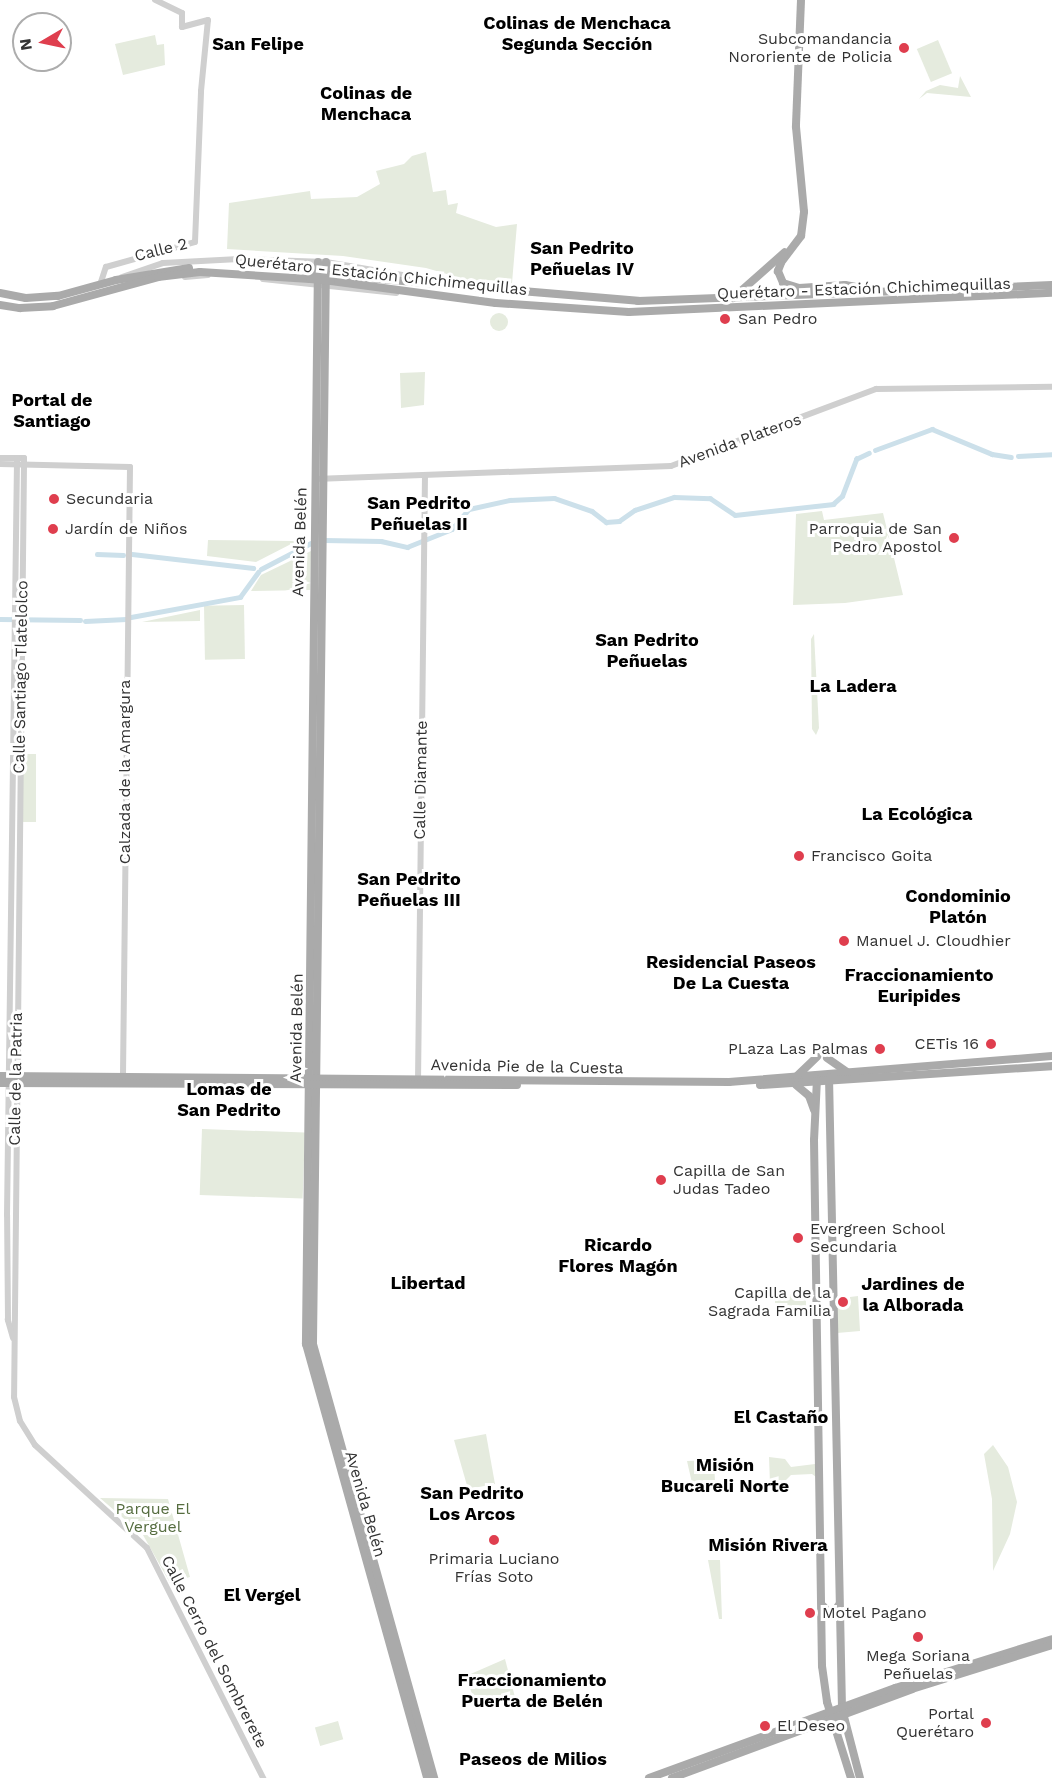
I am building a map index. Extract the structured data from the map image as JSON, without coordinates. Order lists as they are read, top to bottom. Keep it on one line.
{"streets":{"main road":["Querétaro - Estación Chichimequillas","Avenida Belén","Avenida Pie de la Cuesta"],"street":["Calle 2","Avenida Plateros","Calle Santiago Tlatelolco","Calzada de la Amargura","Calle Diamante","Calle de la Patria","Calle Cerro del Sombrerete"]},"crossings":[["Calle 2","Querétaro - Estación Chichimequillas"],["Querétaro - Estación Chichimequillas","Avenida Belén"],["Avenida Plateros","Avenida Belén"],["Avenida Plateros","Calle Diamante"],["Avenida Belén","Avenida Pie de la Cuesta"],["Calle Santiago Tlatelolco","Calzada de la Amargura"],["Calle Santiago Tlatelolco","Calle de la Patria"],["Calzada de la Amargura","Avenida Pie de la Cuesta"],["Calle Diamante","Avenida Pie de la Cuesta"],["Avenida Pie de la Cuesta","Calle de la Patria"],["Calle de la Patria","Calle Cerro del Sombrerete"]],"districts":["Colinas de Menchaca Segunda Sección","San Felipe","Colinas de Menchaca","San Pedrito Peñuelas IV","Portal de Santiago","San Pedrito Peñuelas II","San Pedrito Peñuelas","La Ladera","La Ecológica","San Pedrito Peñuelas III","Condominio Platón","Residencial Paseos De La Cuesta","Fraccionamiento Euripides","Lomas de San Pedrito","Ricardo Flores Magón","Libertad","Jardines de la Alborada","El Castaño","Misión Bucareli Norte","San Pedrito Los Arcos","Misión Rivera","El Vergel","Fraccionamiento Puerta de Belén","Paseos de Milios"],"parks":["Parque El Verguel"],"places":["Subcomandancia Nororiente de Policia","San Pedro","Secundaria","Jardín de Niños","Parroquia de San Pedro Apostol","Francisco Goita","Manuel J. Cloudhier","CETis 16","PLaza Las Palmas","Capilla de San Judas Tadeo","Evergreen School Secundaria","Capilla de la Sagrada Familia","Primaria Luciano Frías Soto","Motel Pagano","Mega Soriana Peñuelas","Portal Querétaro","El Deseo"],"north":"left"}
